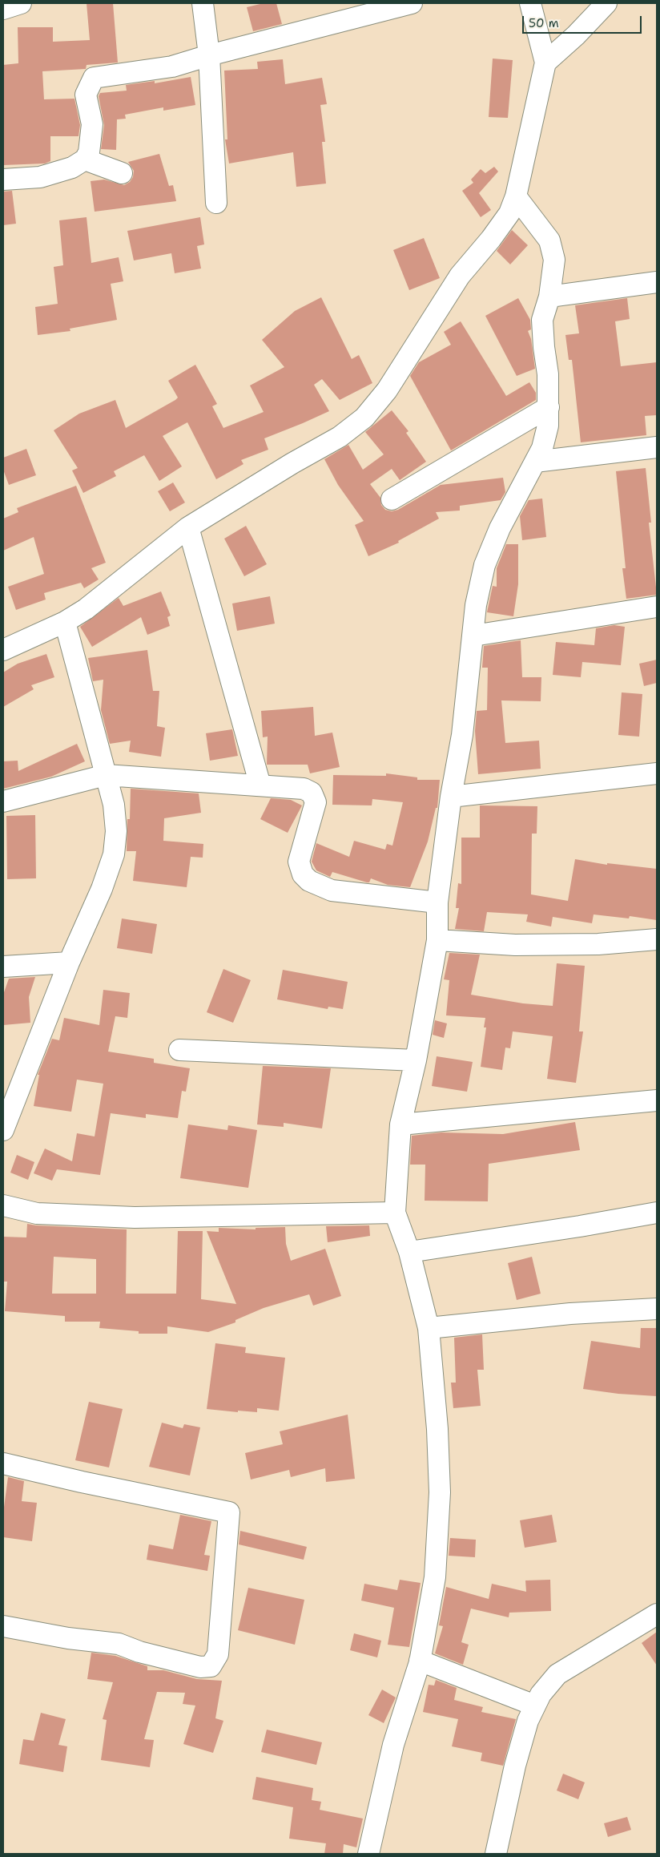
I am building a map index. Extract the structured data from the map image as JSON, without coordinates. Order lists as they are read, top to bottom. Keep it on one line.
{"scale_bar":"50 m"}
